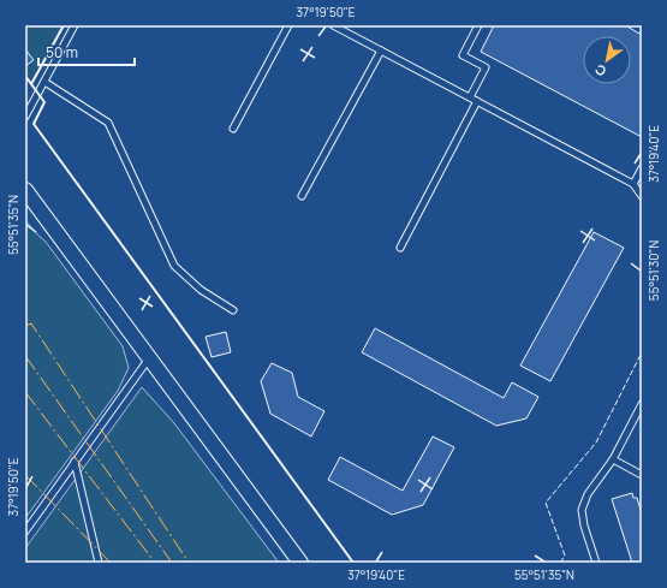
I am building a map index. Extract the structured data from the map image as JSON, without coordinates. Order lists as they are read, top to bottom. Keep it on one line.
{"scale_bar":"50 m","north":"bottom left","coordinates":["37°19'50\"E","37°19'40\"E","55°51'35\"N","55°51'30\"N"]}
